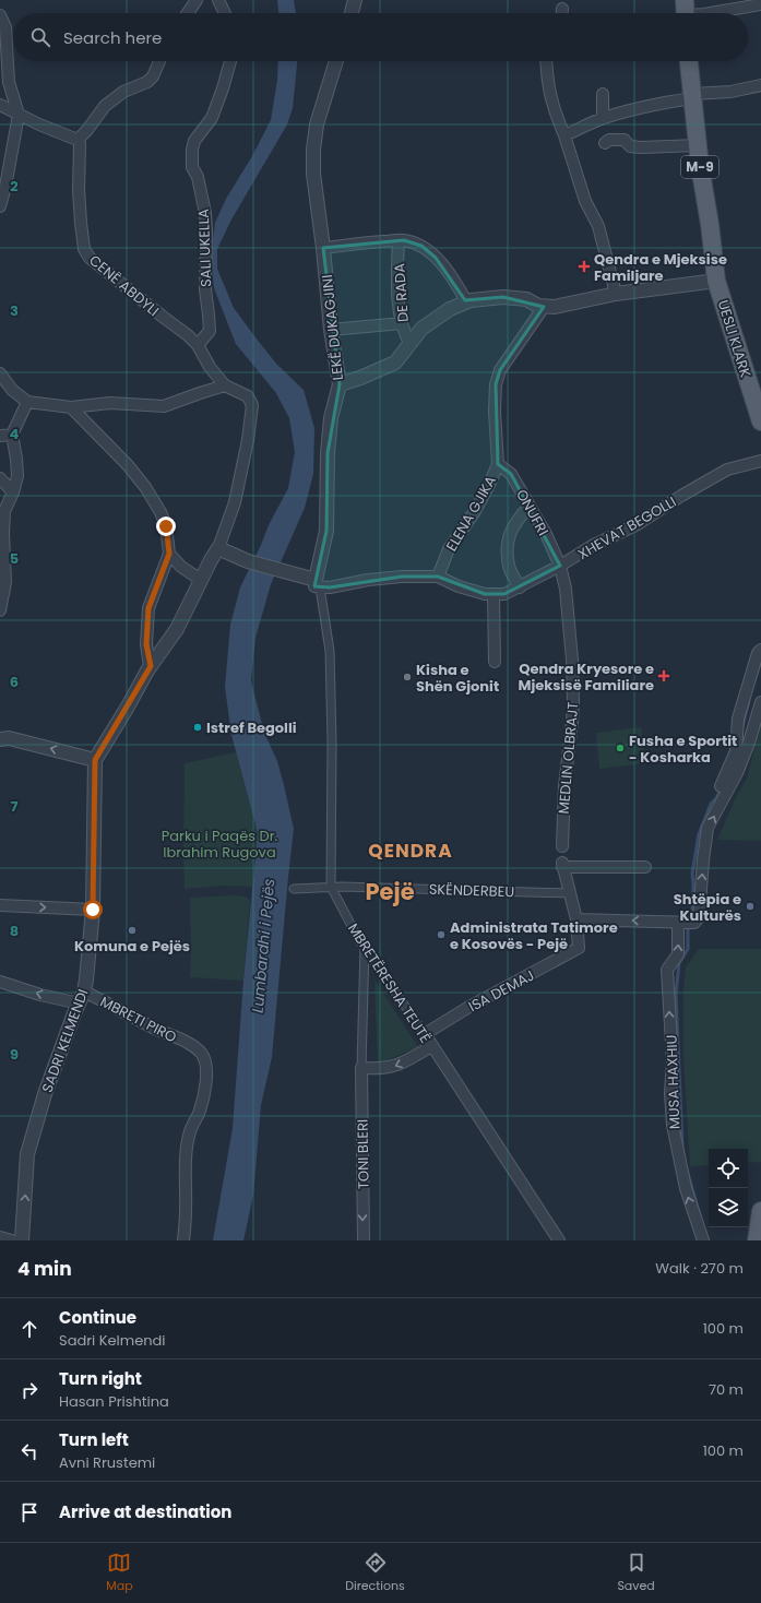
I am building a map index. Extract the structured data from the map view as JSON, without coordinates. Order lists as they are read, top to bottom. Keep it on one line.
{"streets":{"main road":["M-9","UESLI KLARK"],"street":["SALI UKELLA","CENË ABDYLI","DE RADA","LEKË DUKAGJINI","ONUFRI","ELENA GJIKA","XHEVAT BEGOLLI","MEDLIN OLBRAJT","SKËNDERBEU","MBRETËRESHA TEUTË","ISA DEMAJ","MBRETI PIRO","SADRI KELMENDI","MUSA HAXHIU","TONI BLERI"]},"crossings":[["M-9","UESLI KLARK"],["SALI UKELLA","CENË ABDYLI"],["LEKË DUKAGJINI","XHEVAT BEGOLLI"],["LEKË DUKAGJINI","MBRETËRESHA TEUTË"],["ONUFRI","ELENA GJIKA"],["ONUFRI","XHEVAT BEGOLLI"],["ONUFRI","MEDLIN OLBRAJT"],["ELENA GJIKA","XHEVAT BEGOLLI"],["XHEVAT BEGOLLI","MEDLIN OLBRAJT"],["XHEVAT BEGOLLI","MBRETËRESHA TEUTË"],["SKËNDERBEU","MBRETËRESHA TEUTË"],["MBRETËRESHA TEUTË","ISA DEMAJ"],["MBRETËRESHA TEUTË","TONI BLERI"],["MBRETI PIRO","SADRI KELMENDI"]],"one_way":["SADRI KELMENDI","MUSA HAXHIU","TONI BLERI"],"districts":["QENDRA","Pejë"],"water":["Lumbardhi i Pejës"],"parks":["Parku i Paqës Dr. Ibrahim Rugova"],"places":{"health":["Qendra e Mjeksise Familjare","Qendra Kryesore e Mjeksisë Familiare"],"other":["Kisha e Shën Gjonit","Istref Begolli","Fusha e Sportit - Kosharka","Shtëpia e Kulturës","Komuna e Pejës","Administrata Tatimore e Kosovës - Pejë"]},"page":{"search":"Search here","heading":["4 min","Walk · 270 m"],"list":[["Continue","Sadri Kelmendi","100 m"],["Turn right","Hasan Prishtina","70 m"],["Turn left","Avni Rrustemi","100 m"],"Arrive at destination"],"nav":["Map","Directions","Saved"]},"grid":{"rows":["2","3","4","5","6","7","8","9"]}}
